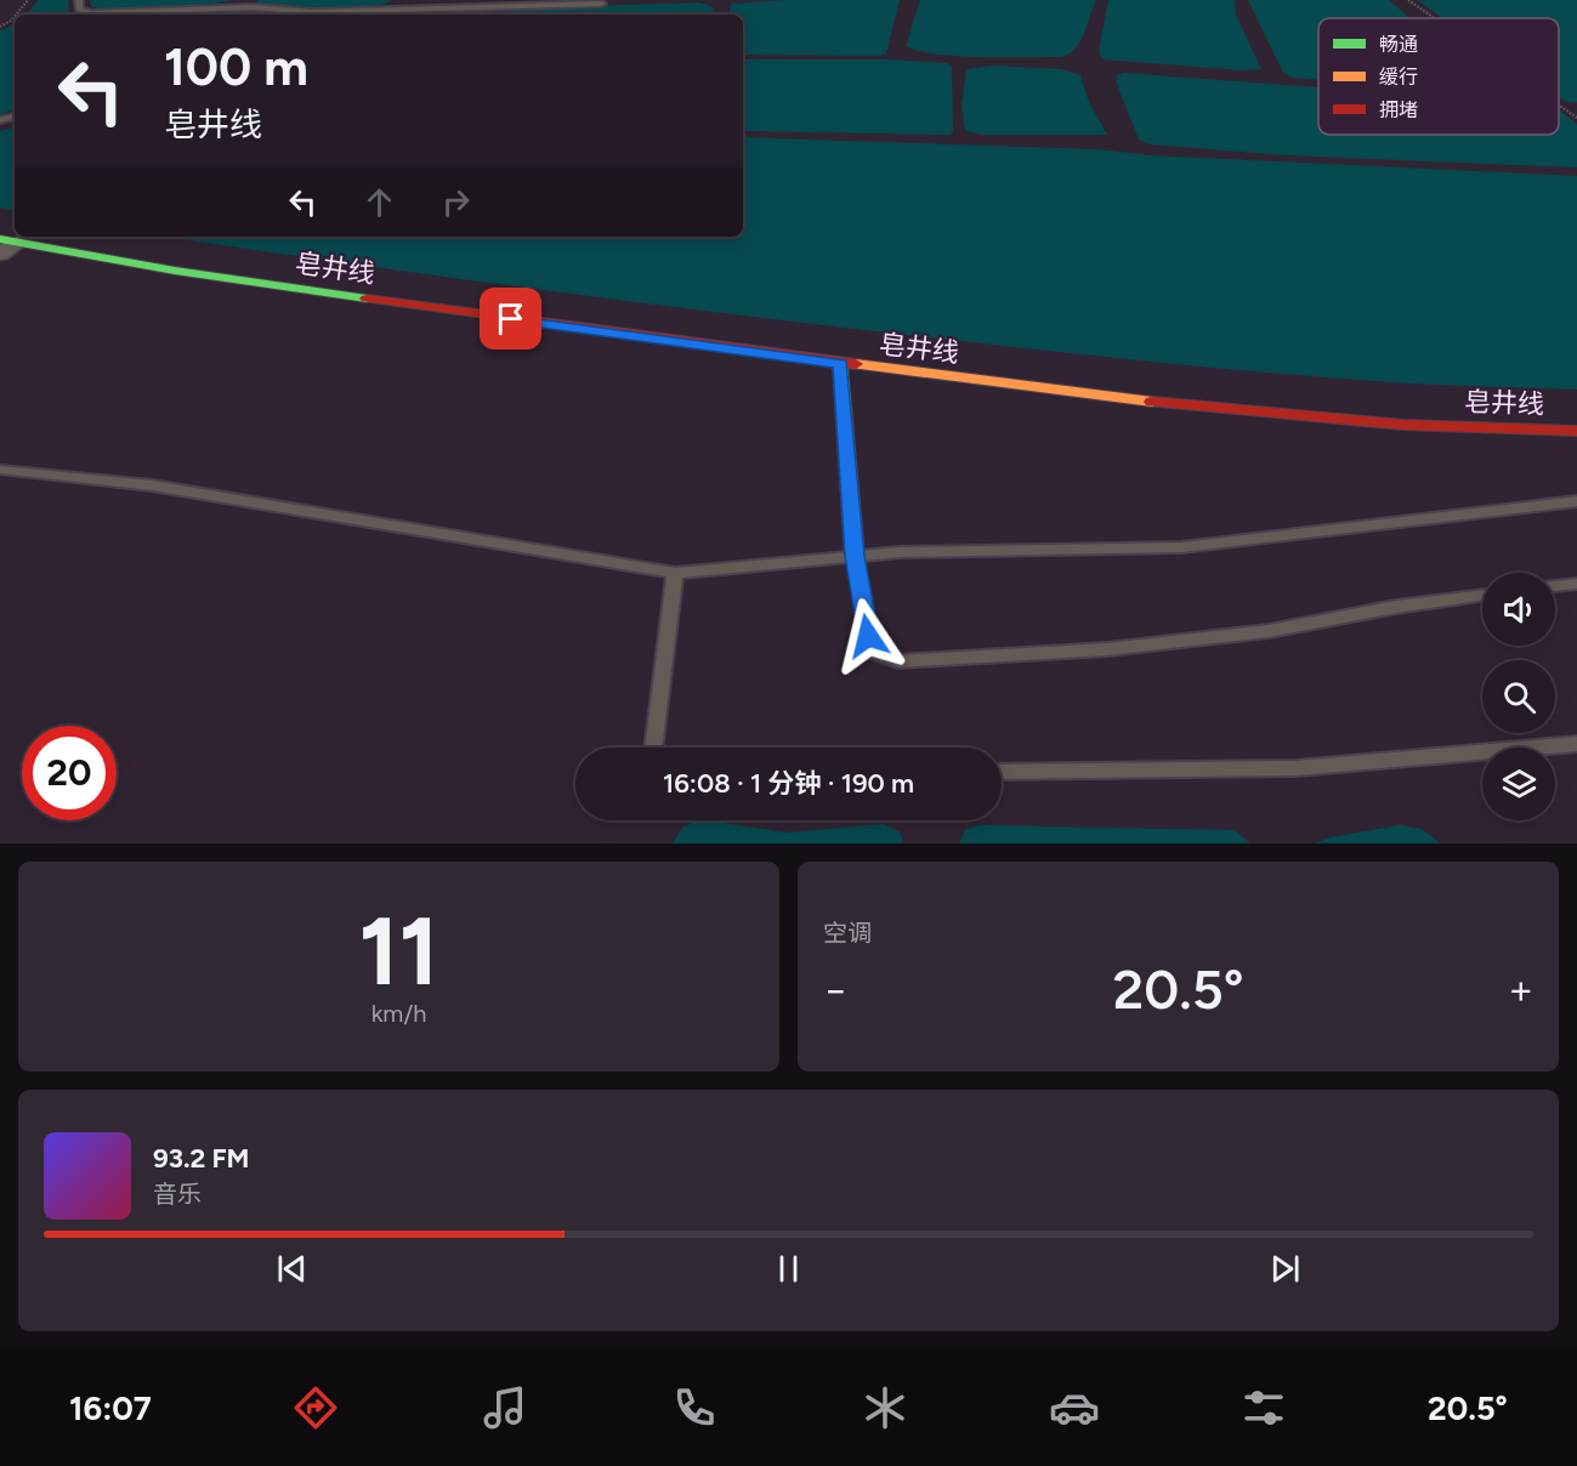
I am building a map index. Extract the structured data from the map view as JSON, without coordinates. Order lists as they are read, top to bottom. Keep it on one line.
{"streets":{"street":["皂井线"]},"legend":["畅通","缓行","拥堵"],"page":{"turn":["100 m","皂井线"],"limit":"20","trip":"16:08 · 1 分钟 · 190 m","tile":[["11","km/h"],"空调"],"heat":["−","20.5°","+"],"song":["93.2 FM","音乐"],"tabs":["16:07","20.5°"]}}
